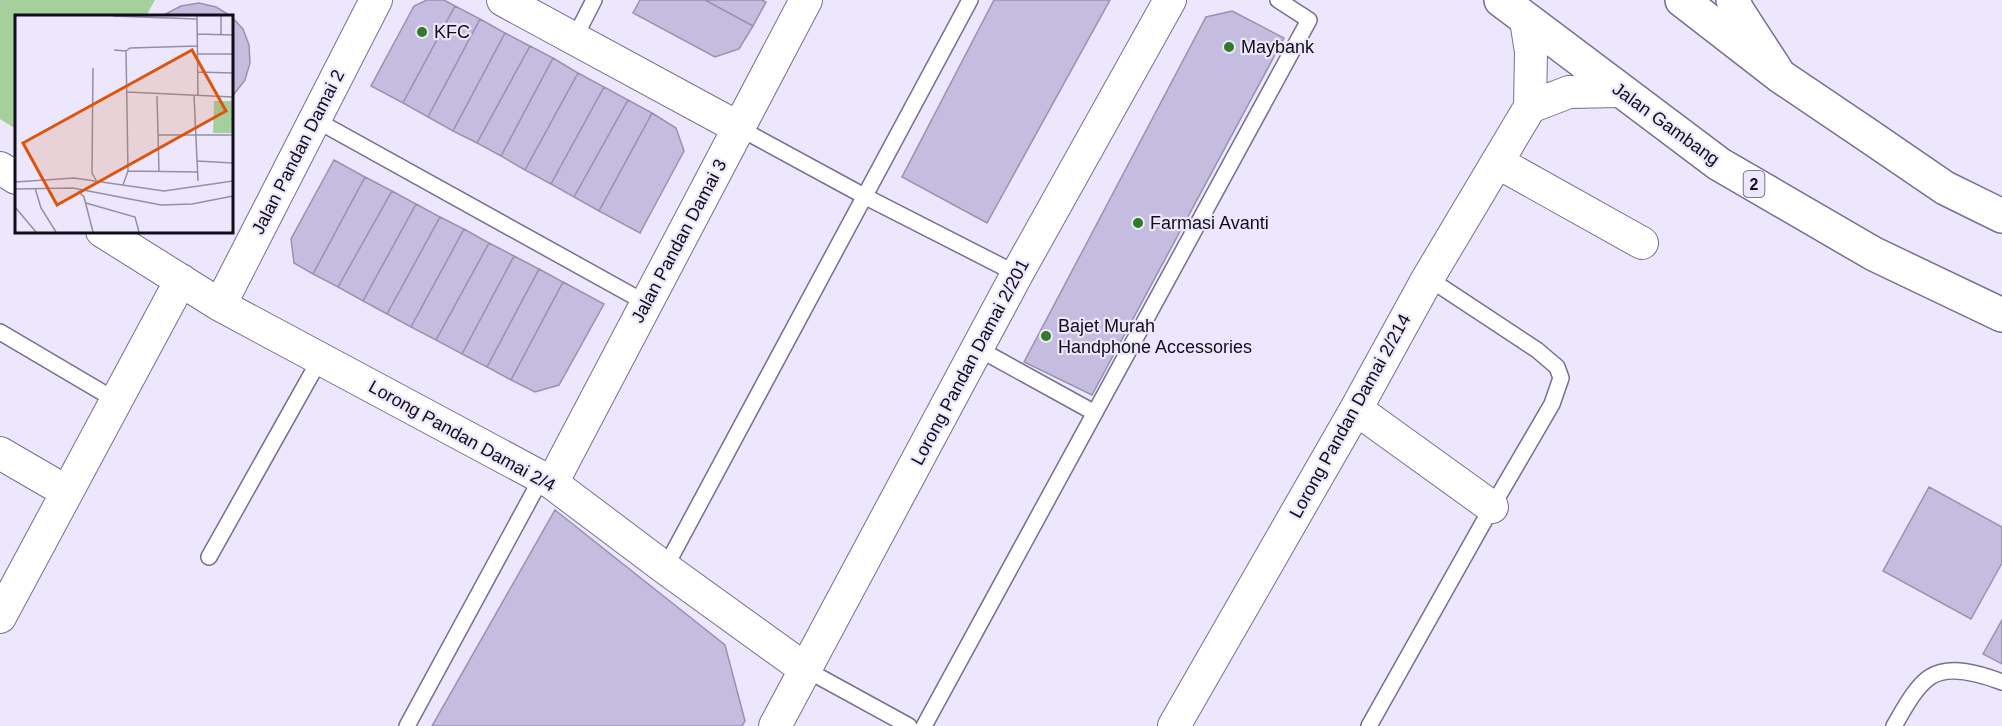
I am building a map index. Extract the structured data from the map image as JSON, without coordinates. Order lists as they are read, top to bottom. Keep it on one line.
{"streets":{"main road":["Jalan Gambang","2"],"street":["Jalan Pandan Damai 2","Jalan Pandan Damai 3","Lorong Pandan Damai 2/201","Lorong Pandan Damai 2/214","Lorong Pandan Damai 2/4"]},"crossings":[["Jalan Pandan Damai 2","Lorong Pandan Damai 2/4"],["Jalan Pandan Damai 3","Lorong Pandan Damai 2/4"],["Lorong Pandan Damai 2/201","Lorong Pandan Damai 2/4"]],"places":["KFC","Maybank","Farmasi Avanti","Bajet Murah Handphone Accessories"]}
